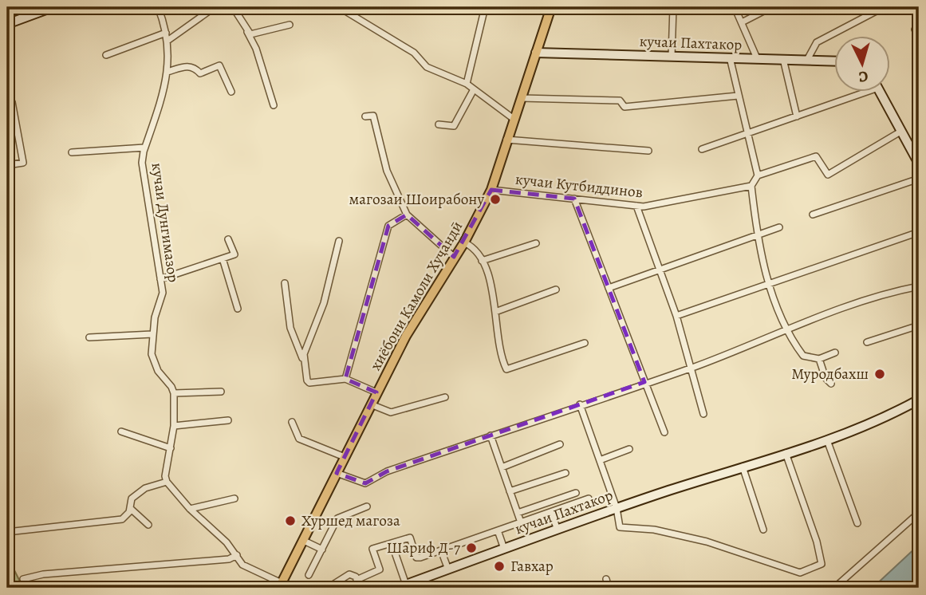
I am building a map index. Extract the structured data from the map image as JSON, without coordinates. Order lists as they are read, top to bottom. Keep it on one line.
{"streets":{"main road":["кучаи Пахтакор","хиёбони Камоли Хуҷандӣ"],"street":["кучаи Кутбиддинов","кучаи Дунгимазор"]},"crossings":[["кучаи Пахтакор","хиёбони Камоли Хуҷандӣ"],["кучаи Кутбиддинов","хиёбони Камоли Хуҷандӣ"]],"places":["магозаи Шоирабону","Муродбахш","Хуршед магоза","Шариф Д-7","Гавхар"],"north":"bottom"}
